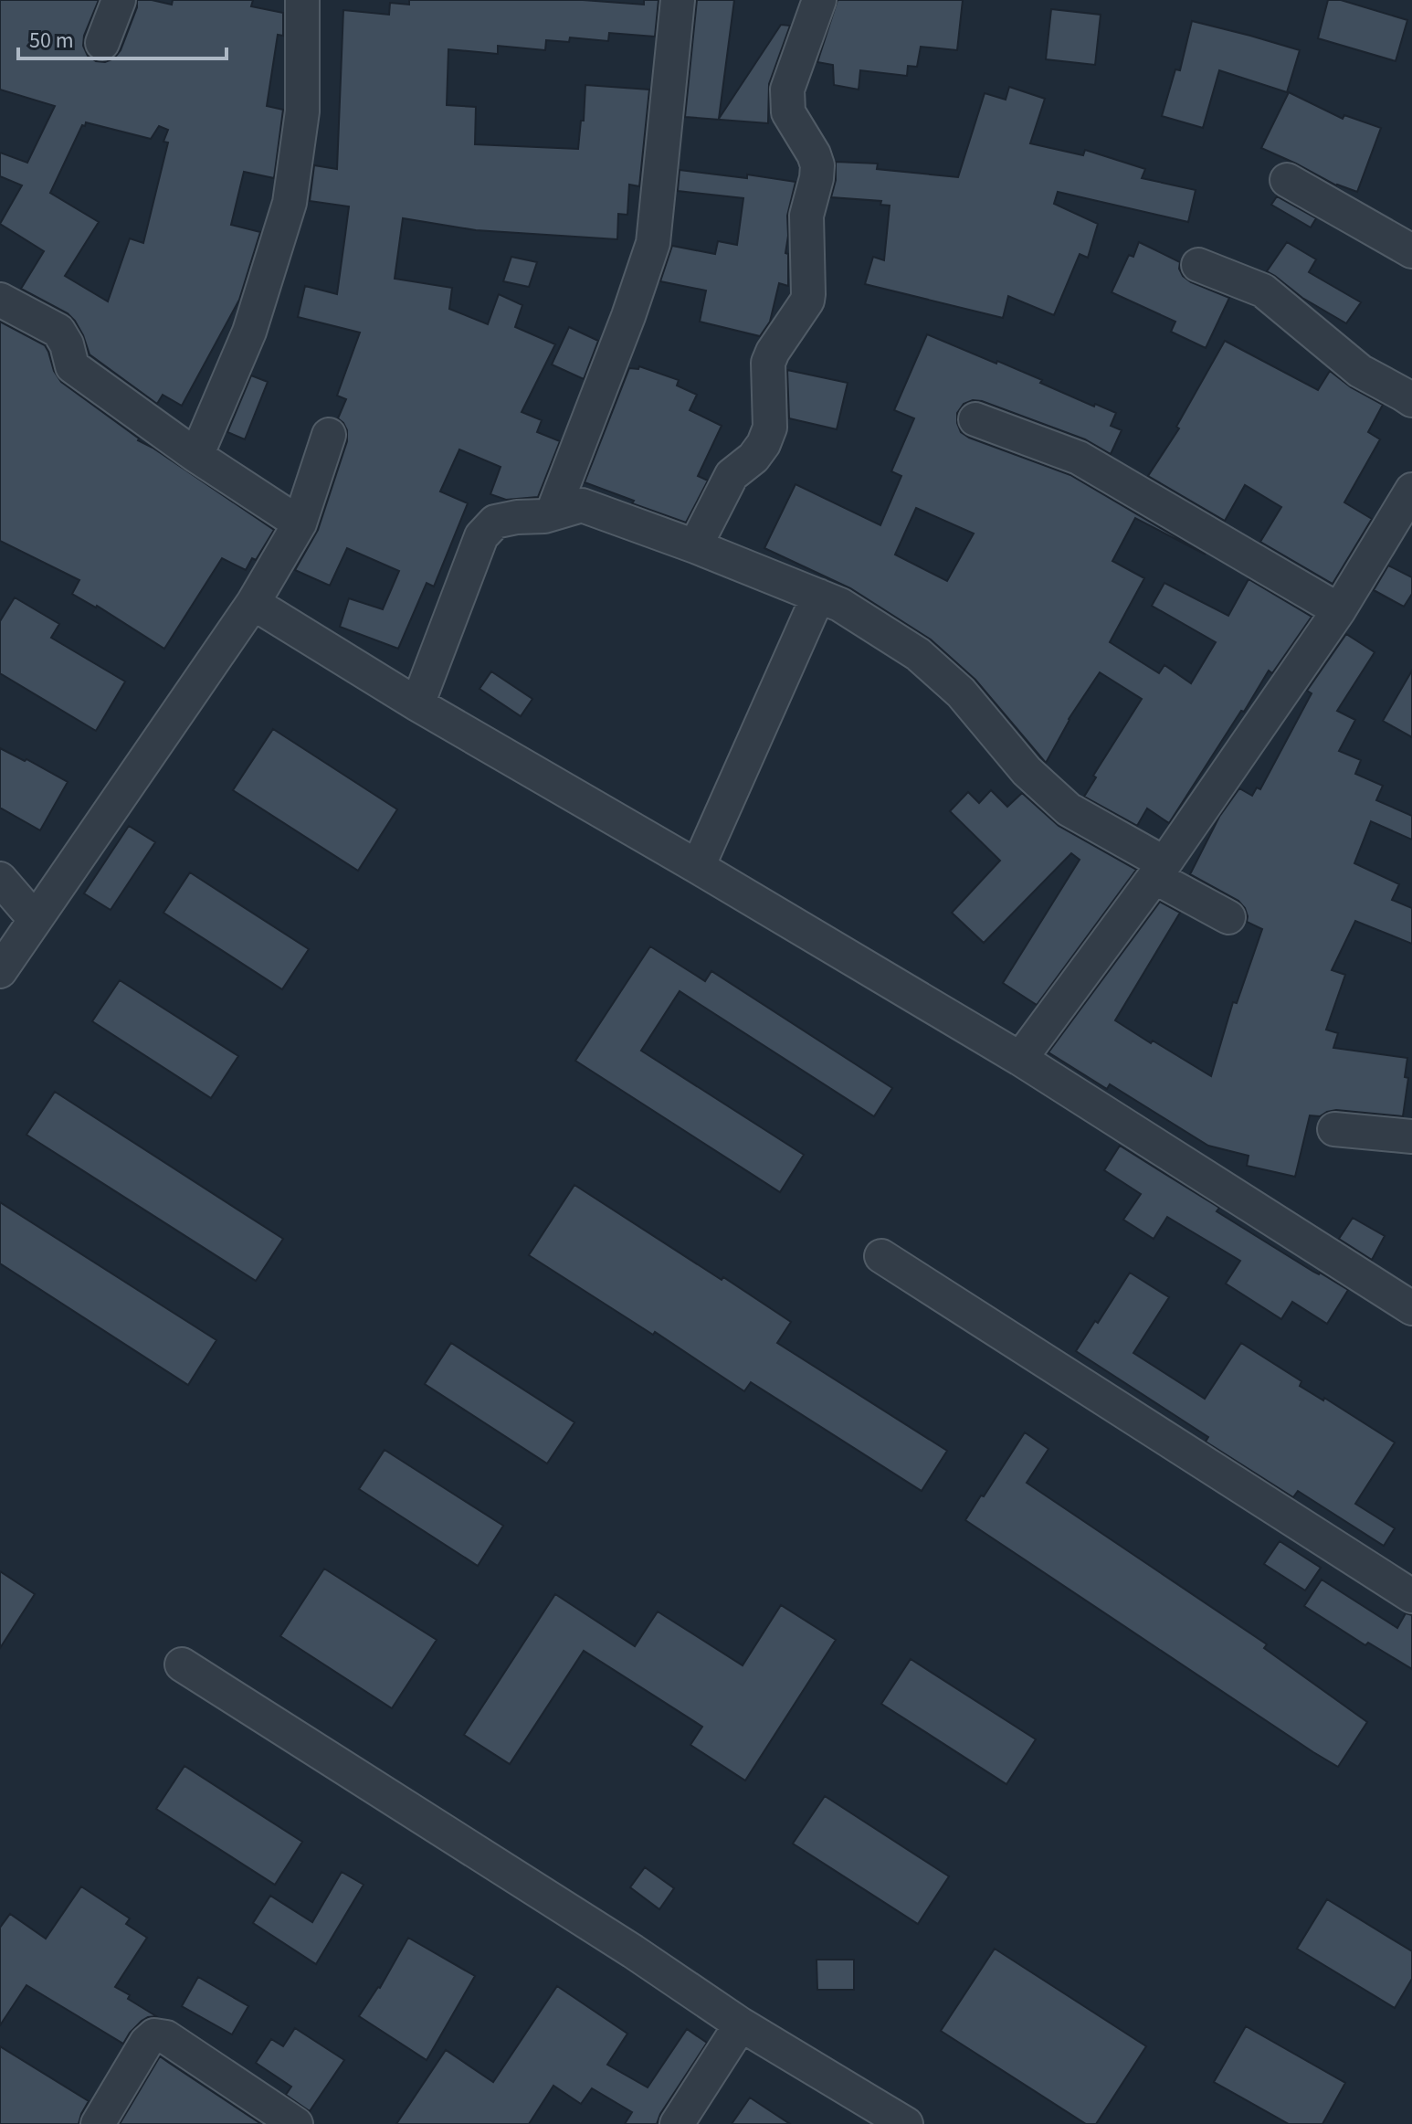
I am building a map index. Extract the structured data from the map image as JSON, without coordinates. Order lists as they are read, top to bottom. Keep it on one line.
{"scale_bar":"50 m"}
